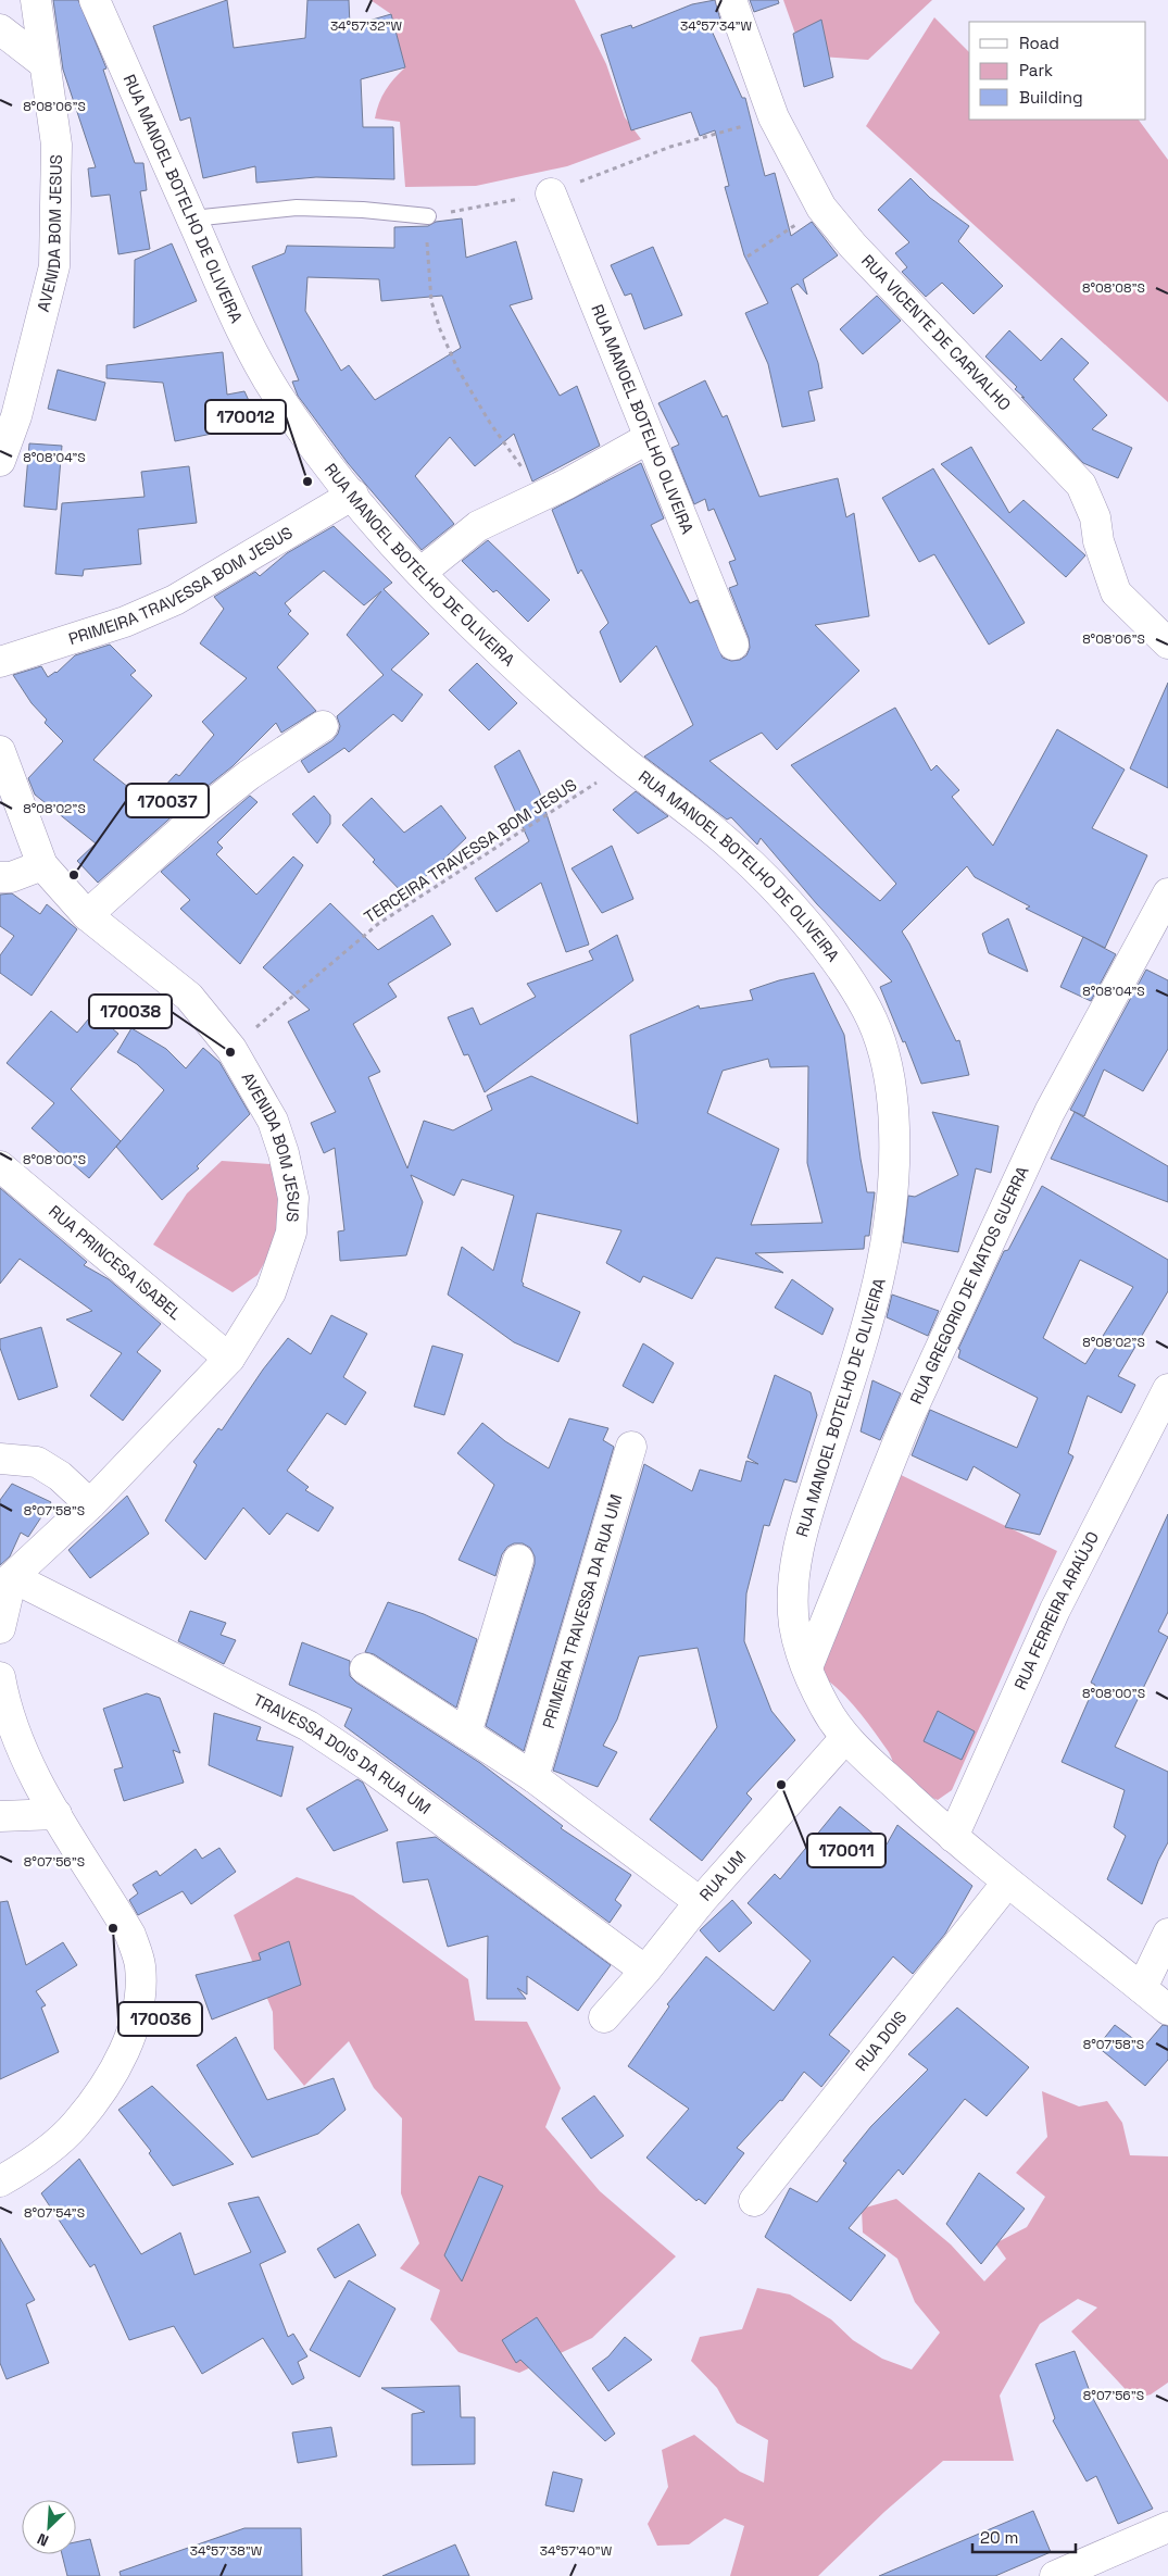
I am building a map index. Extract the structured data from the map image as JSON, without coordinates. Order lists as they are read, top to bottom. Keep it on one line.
{"streets":{"street":["RUA MANOEL BOTELHO DE OLIVEIRA","AVENIDA BOM JESUS","RUA VICENTE DE CARVALHO","RUA MANOEL BOTELHO OLIVEIRA","PRIMEIRA TRAVESSA BOM JESUS","RUA PRINCESA ISABEL","RUA GREGORIO DE MATOS GUERRA","RUA FERREIRA ARAÚJO","PRIMEIRA TRAVESSA DA RUA UM","TRAVESSA DOIS DA RUA UM","RUA UM","RUA DOIS"],"path":["TERCEIRA TRAVESSA BOM JESUS"]},"crossings":[["RUA MANOEL BOTELHO DE OLIVEIRA","PRIMEIRA TRAVESSA BOM JESUS"],["RUA MANOEL BOTELHO DE OLIVEIRA","TERCEIRA TRAVESSA BOM JESUS"],["RUA MANOEL BOTELHO DE OLIVEIRA","RUA GREGORIO DE MATOS GUERRA"],["RUA MANOEL BOTELHO DE OLIVEIRA","RUA FERREIRA ARAÚJO"],["RUA MANOEL BOTELHO DE OLIVEIRA","RUA UM"],["AVENIDA BOM JESUS","TERCEIRA TRAVESSA BOM JESUS"],["AVENIDA BOM JESUS","RUA PRINCESA ISABEL"],["AVENIDA BOM JESUS","TRAVESSA DOIS DA RUA UM"],["TRAVESSA DOIS DA RUA UM","RUA UM"]],"places":["170012","170037","170038","170011","170036"],"legend":["Road","Park","Building"],"scale_bar":"20 m","north":"bottom left","coordinates":["34°57'32\"W","34°57'34\"W","8°08'06\"S","8°08'08\"S","8°08'04\"S","8°08'02\"S","8°08'00\"S","8°07'58\"S","8°07'56\"S","8°07'54\"S","34°57'38\"W","34°57'40\"W"]}
